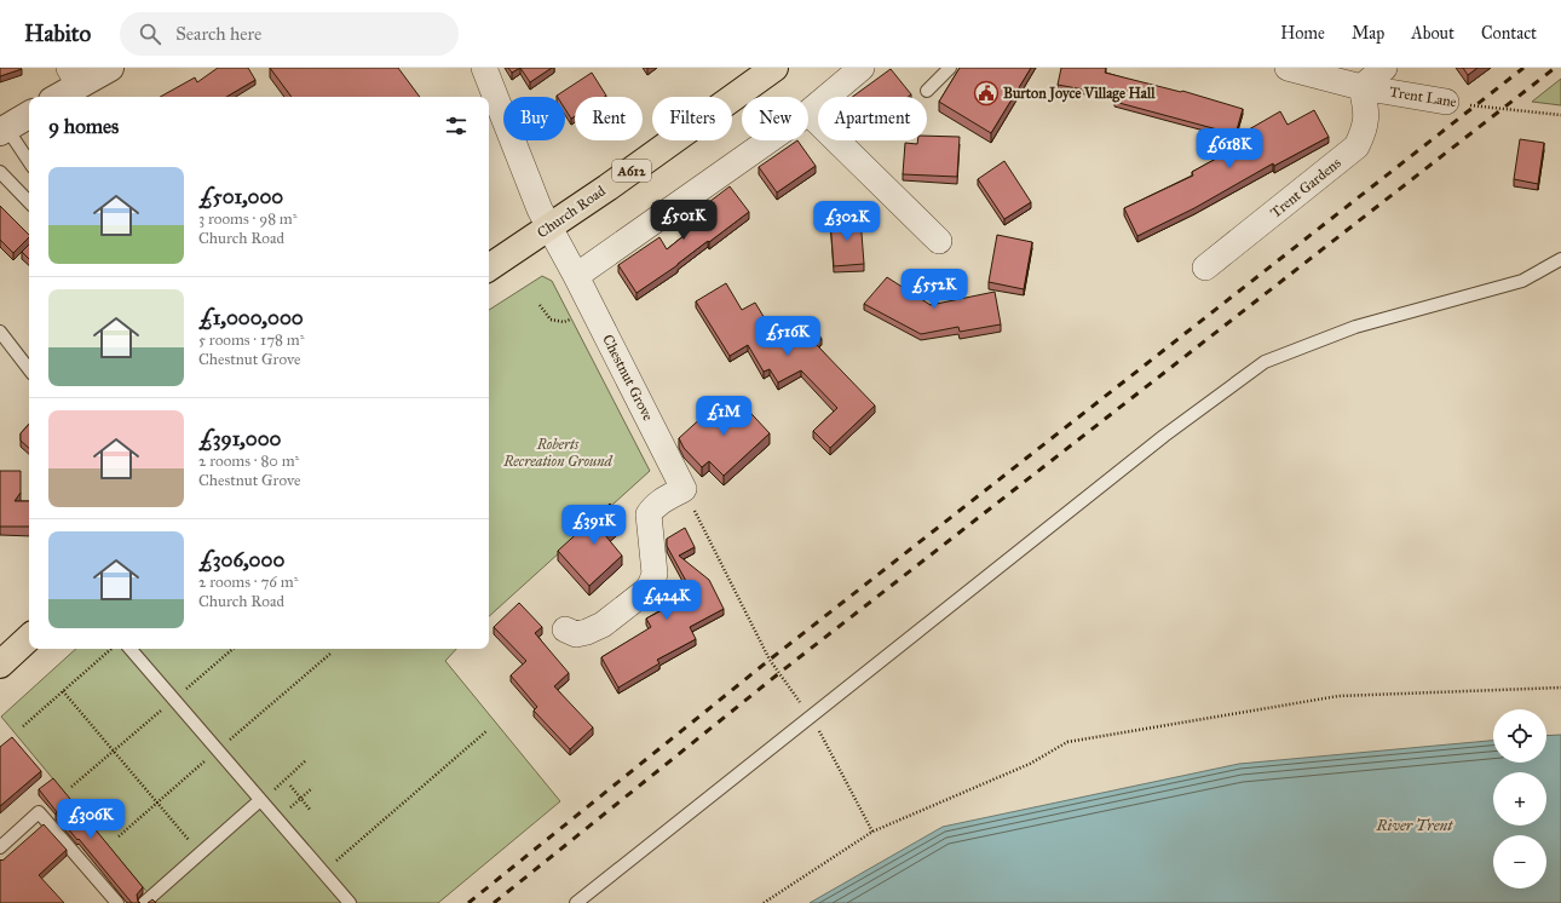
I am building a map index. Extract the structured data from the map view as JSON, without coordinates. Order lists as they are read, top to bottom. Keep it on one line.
{"streets":{"main road":["A612","Church Road"],"street":["Trent Lane","Trent Gardens","Chestnut Grove"]},"crossings":[["Trent Lane","Trent Gardens"],["Church Road","Chestnut Grove"]],"water":["River Trent"],"parks":["Roberts Recreation Ground"],"places":{"public building":["Burton Joyce Village Hall"]},"page":{"header":"Habito","search":"Search here","nav":["Home","Map","About","Contact"],"chip":["Buy","Rent","Filters","New","Apartment"],"heading":"9 homes","price":["£618K","£501K","£302K","£552K","£516K","£1M","£391K","£424K","£306K"],"list":[{"name":"£501,000","note":"3 rooms · 98 m² · Church Road"},{"name":"£1,000,000","note":"5 rooms · 178 m² · Chestnut Grove"},{"name":"£391,000","note":"2 rooms · 80 m² · Chestnut Grove"},{"name":"£306,000","note":"2 rooms · 76 m² · Church Road"}],"map_buttons":["+","−"]}}
